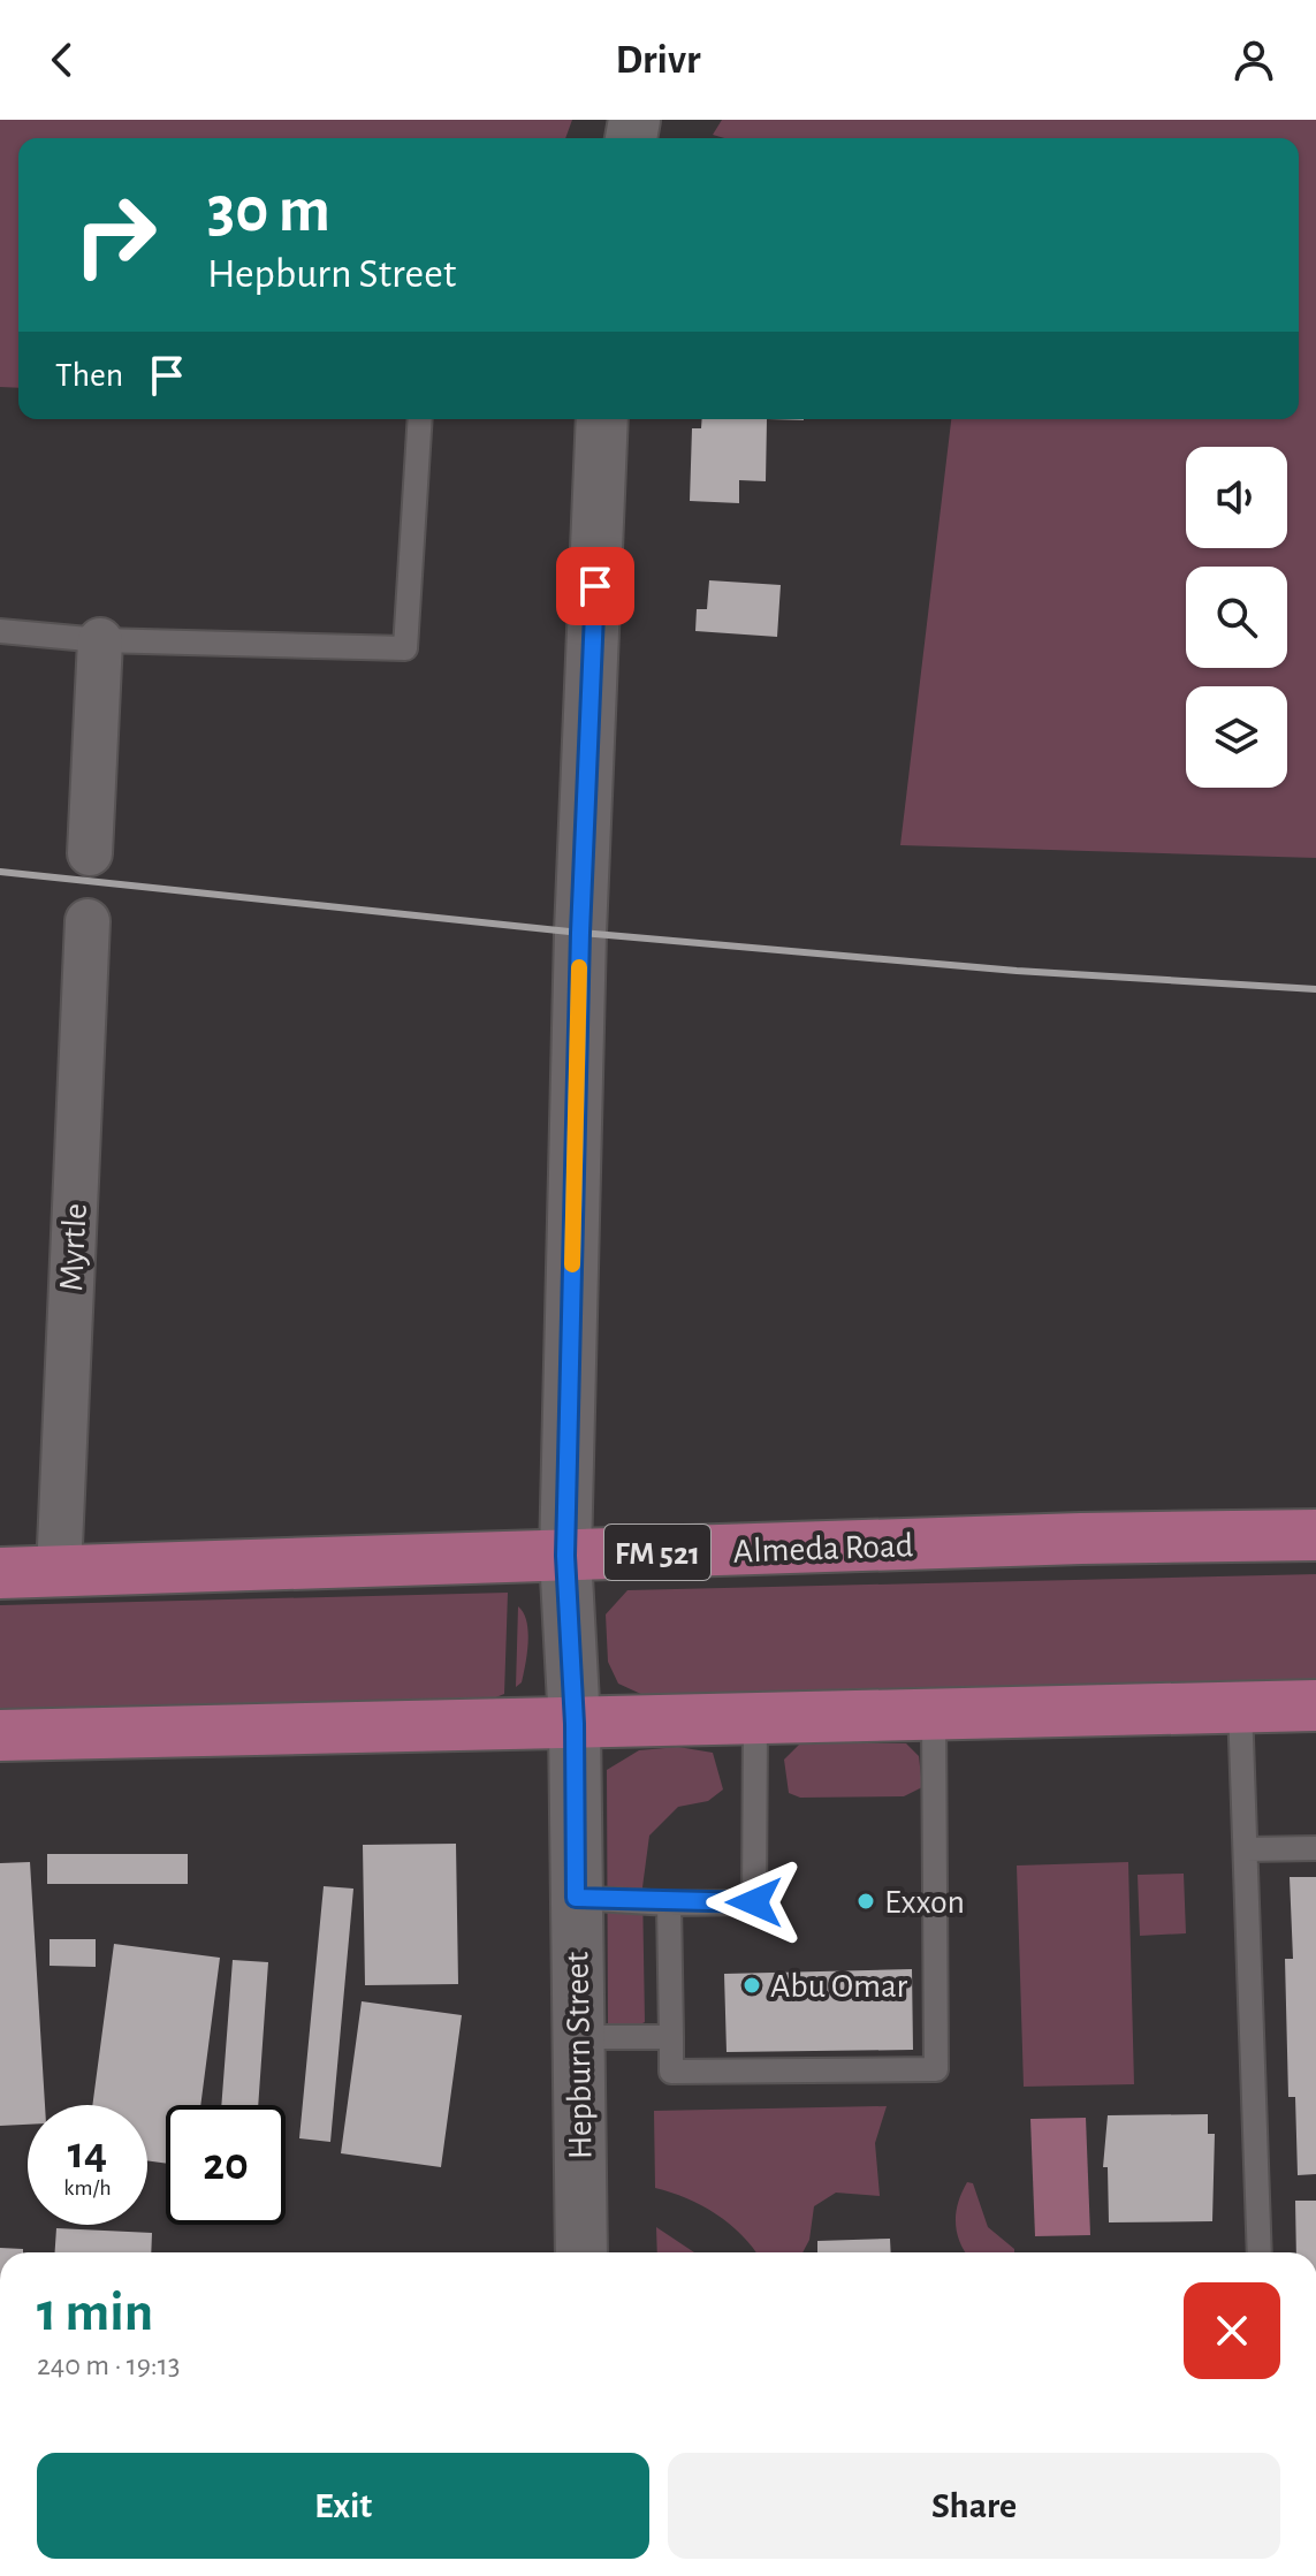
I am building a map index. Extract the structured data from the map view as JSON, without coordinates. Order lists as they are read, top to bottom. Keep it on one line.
{"streets":{"main road":["Almeda Road","FM 521"],"street":["Myrtle","Hepburn Street"]},"crossings":[["Myrtle","Almeda Road"],["Almeda Road","Hepburn Street"]],"places":["Exxon","Abu Omar"],"page":{"header":"Drivr","turn":["30 m","Hepburn Street"],"then":"Then","speed":"14 km/h","limit":"20","heading":["1 min","240 m · 19:13"],"buttons":["Exit","Share"]}}
